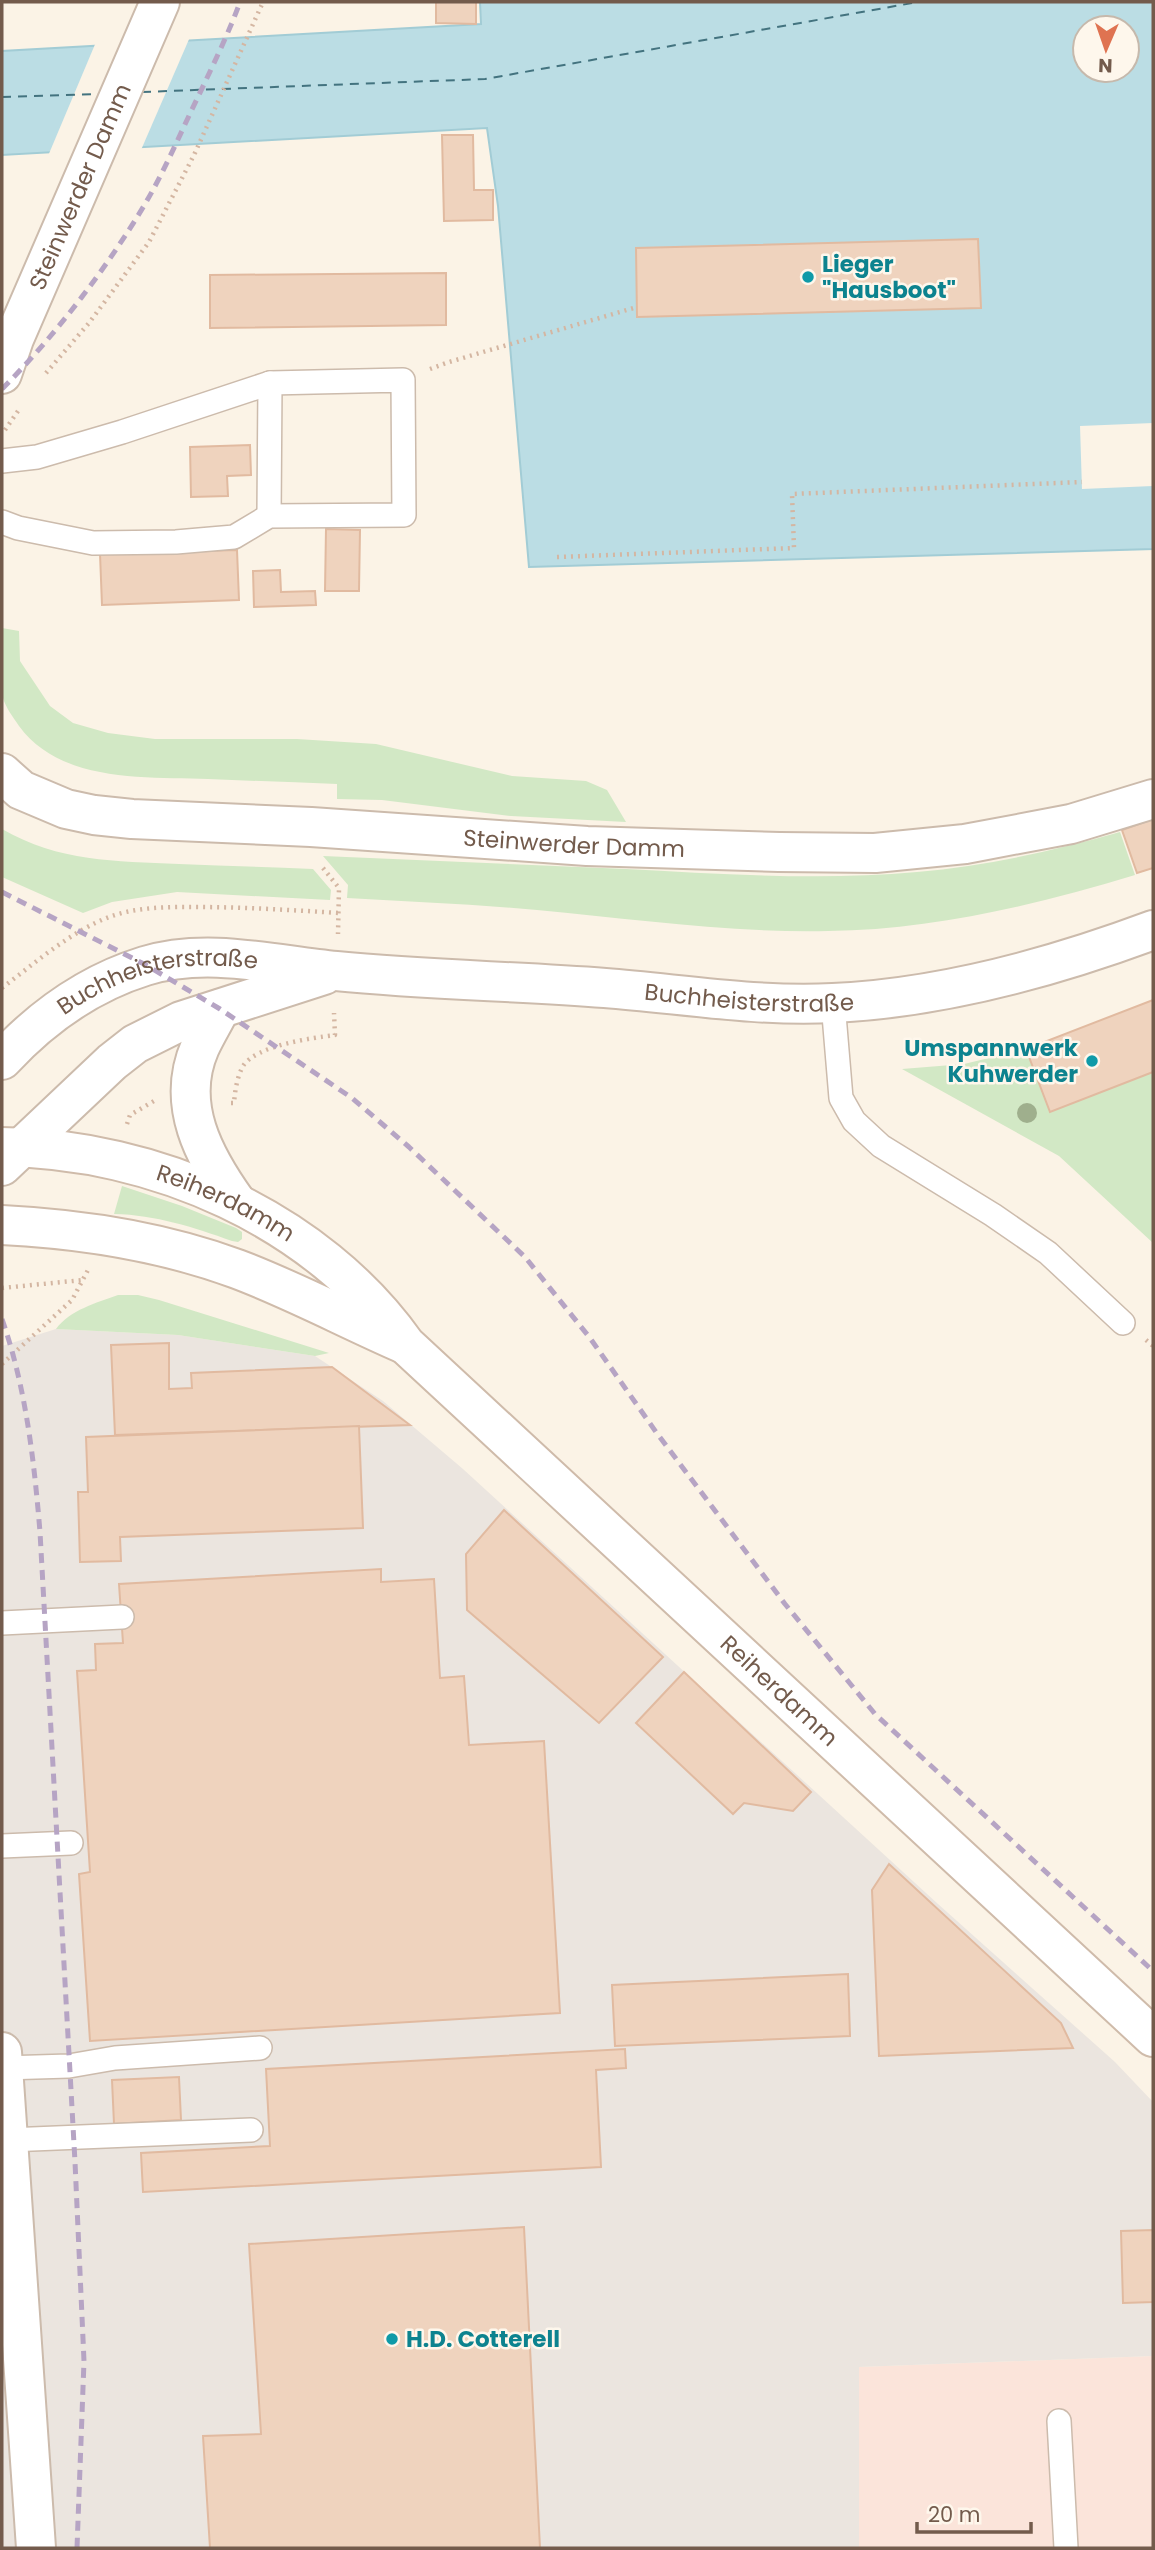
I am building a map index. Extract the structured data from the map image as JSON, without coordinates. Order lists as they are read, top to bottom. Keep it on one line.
{"streets":{"street":["Steinwerder Damm","Buchheisterstraße","Reiherdamm"]},"crossings":[["Buchheisterstraße","Reiherdamm"]],"places":["Lieger \"Hausboot\"","Umspannwerk Kuhwerder","H.D. Cotterell"],"scale_bar":"20 m","north":"bottom"}
